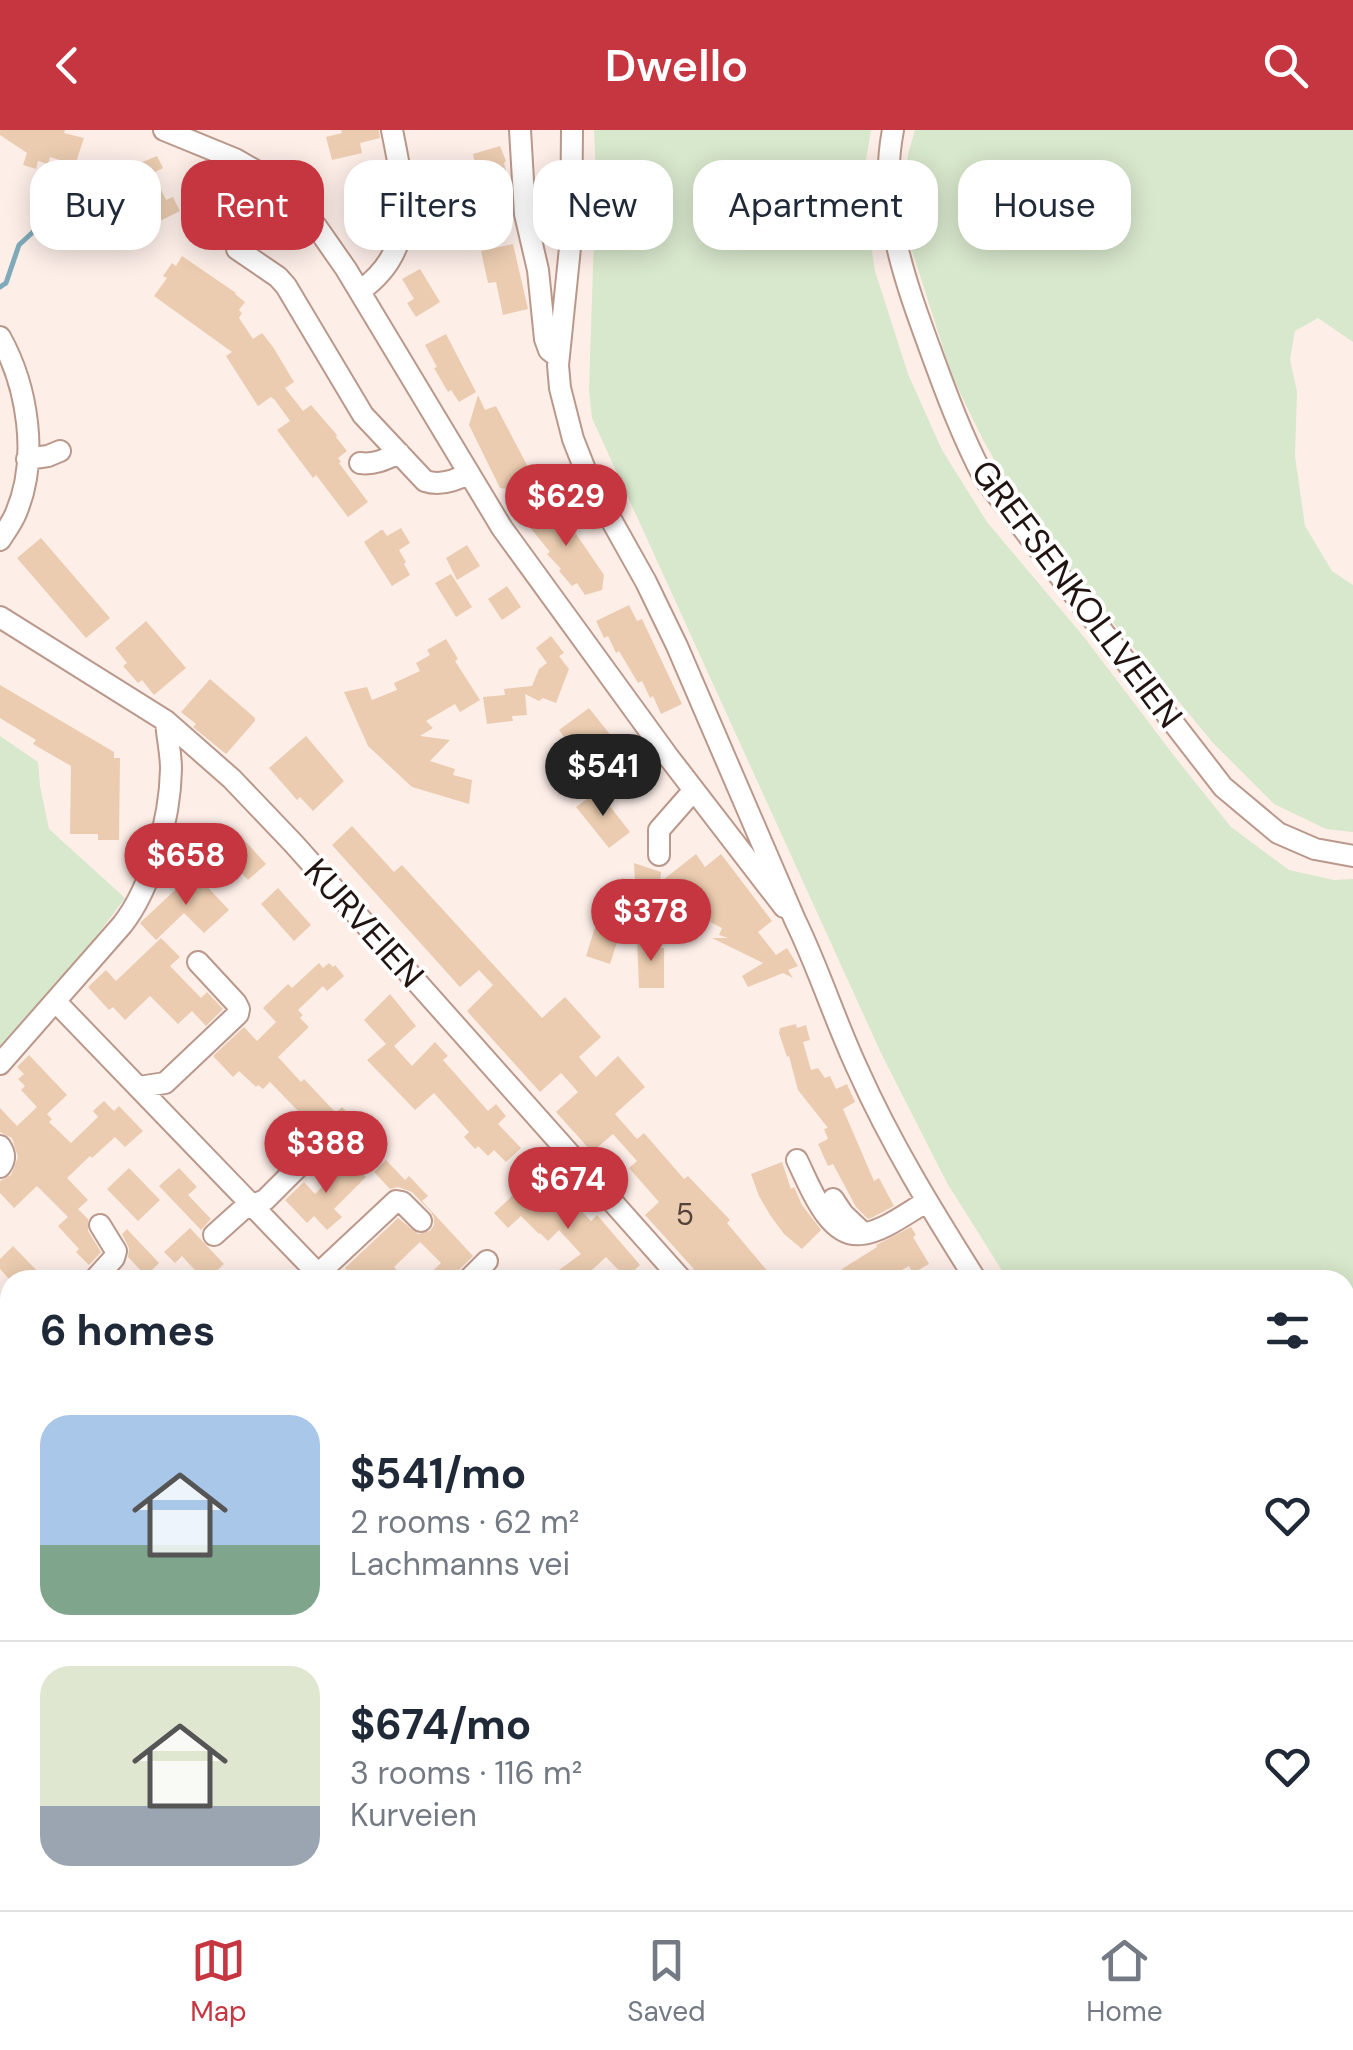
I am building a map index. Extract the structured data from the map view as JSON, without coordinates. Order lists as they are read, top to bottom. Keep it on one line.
{"streets":{"street":["GREFSENKOLLVEIEN","KURVEIEN"]},"house_numbers":["5"],"page":{"header":"Dwello","chip":["Buy","Rent","Filters","New","Apartment","House"],"price":["$629","$541","$658","$378","$388","$674"],"heading":"6 homes","list":[{"name":"$541/mo","note":"2 rooms · 62 m² · Lachmanns vei"},{"name":"$674/mo","note":"3 rooms · 116 m² · Kurveien"}],"tabs":["Map","Saved","Home"]}}
